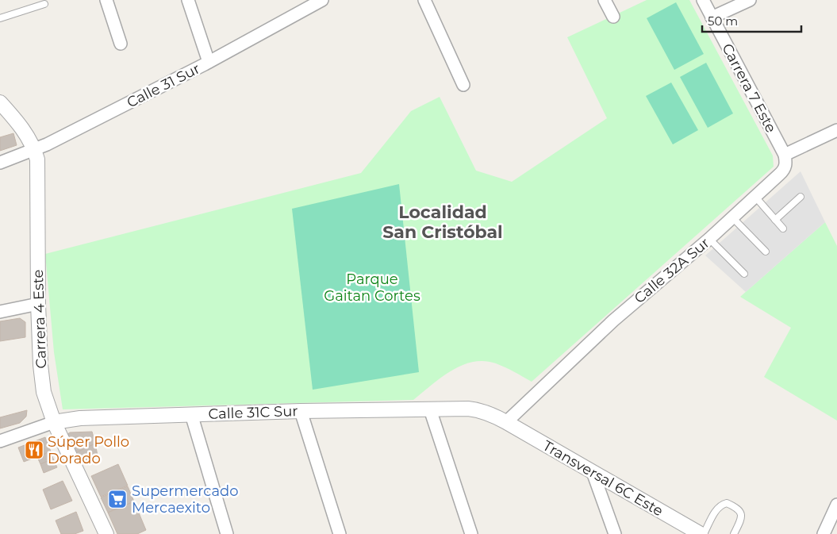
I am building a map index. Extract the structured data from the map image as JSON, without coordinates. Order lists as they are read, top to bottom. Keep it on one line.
{"streets":{"street":["Calle 31 Sur","Carrera 7 Este","Calle 32A Sur","Carrera 4 Este","Calle 31C Sur","Transversal 6C Este"]},"crossings":[["Calle 31 Sur","Carrera 4 Este"],["Carrera 7 Este","Calle 32A Sur"],["Calle 32A Sur","Calle 31C Sur"],["Calle 32A Sur","Transversal 6C Este"],["Carrera 4 Este","Calle 31C Sur"],["Calle 31C Sur","Transversal 6C Este"]],"districts":["Localidad San Cristóbal"],"parks":["Parque Gaitan Cortes"],"places":{"restaurant":["Súper Pollo Dorado"],"supermarket":["Supermercado Mercaexito"]},"scale_bar":"50 m"}
